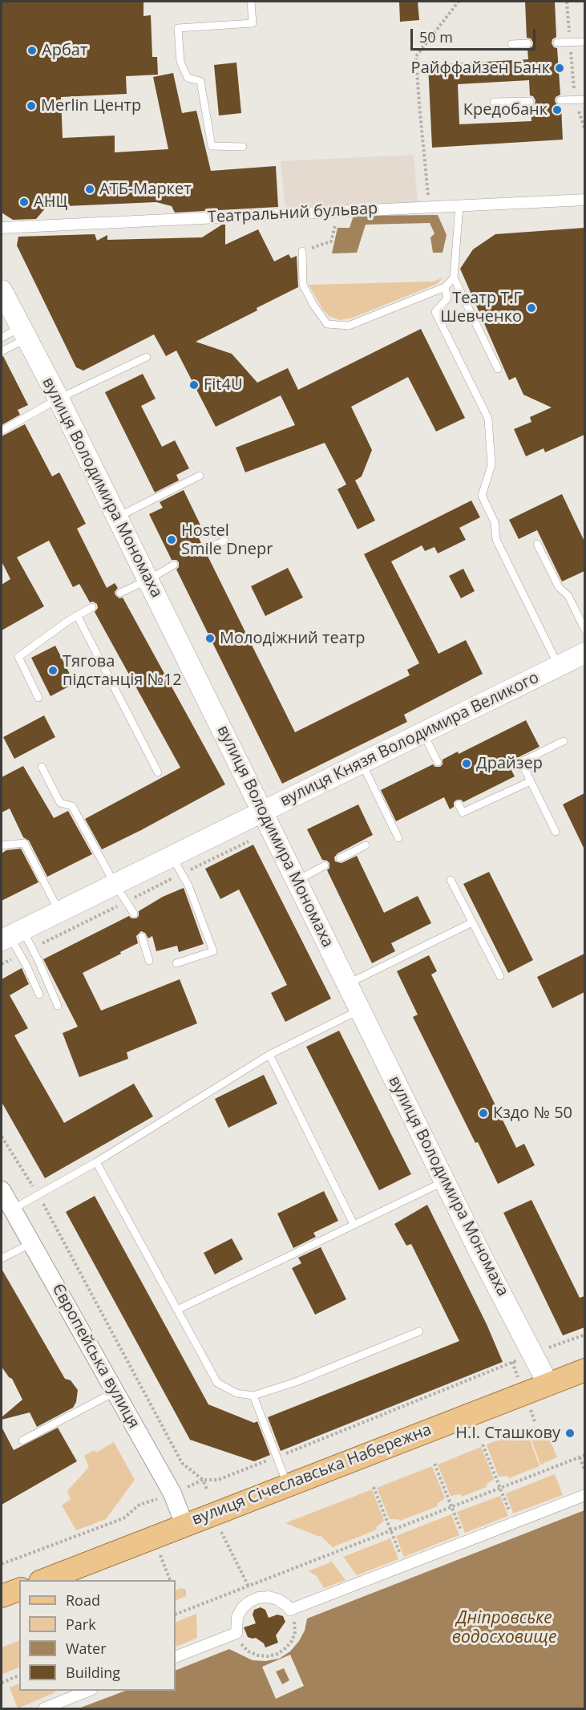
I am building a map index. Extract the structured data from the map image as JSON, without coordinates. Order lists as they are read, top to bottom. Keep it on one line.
{"streets":{"main road":["вулиця Володимира Мономаха","вулиця Князя Володимира Великого","вулиця Січеславська Набережна"],"street":["Театральний бульвар","Європейська вулиця"]},"crossings":[["вулиця Володимира Мономаха","вулиця Князя Володимира Великого"],["вулиця Володимира Мономаха","вулиця Січеславська Набережна"],["Європейська вулиця","вулиця Січеславська Набережна"]],"water":["Дніпровське водосховище"],"places":["Арбат","Райффайзен Банк","Merlin Центр","Кредобанк","АТБ-Маркет","АНЦ","Театр Т.Г Шевченко","Fit4U","Hostel Smile Dnepr","Молодіжний театр","Тягова пiдстанцiя №12","Драйзер","Кздо № 50","Н.І. Сташкову"],"legend":["Road","Park","Water","Building"],"scale_bar":"50 m"}
